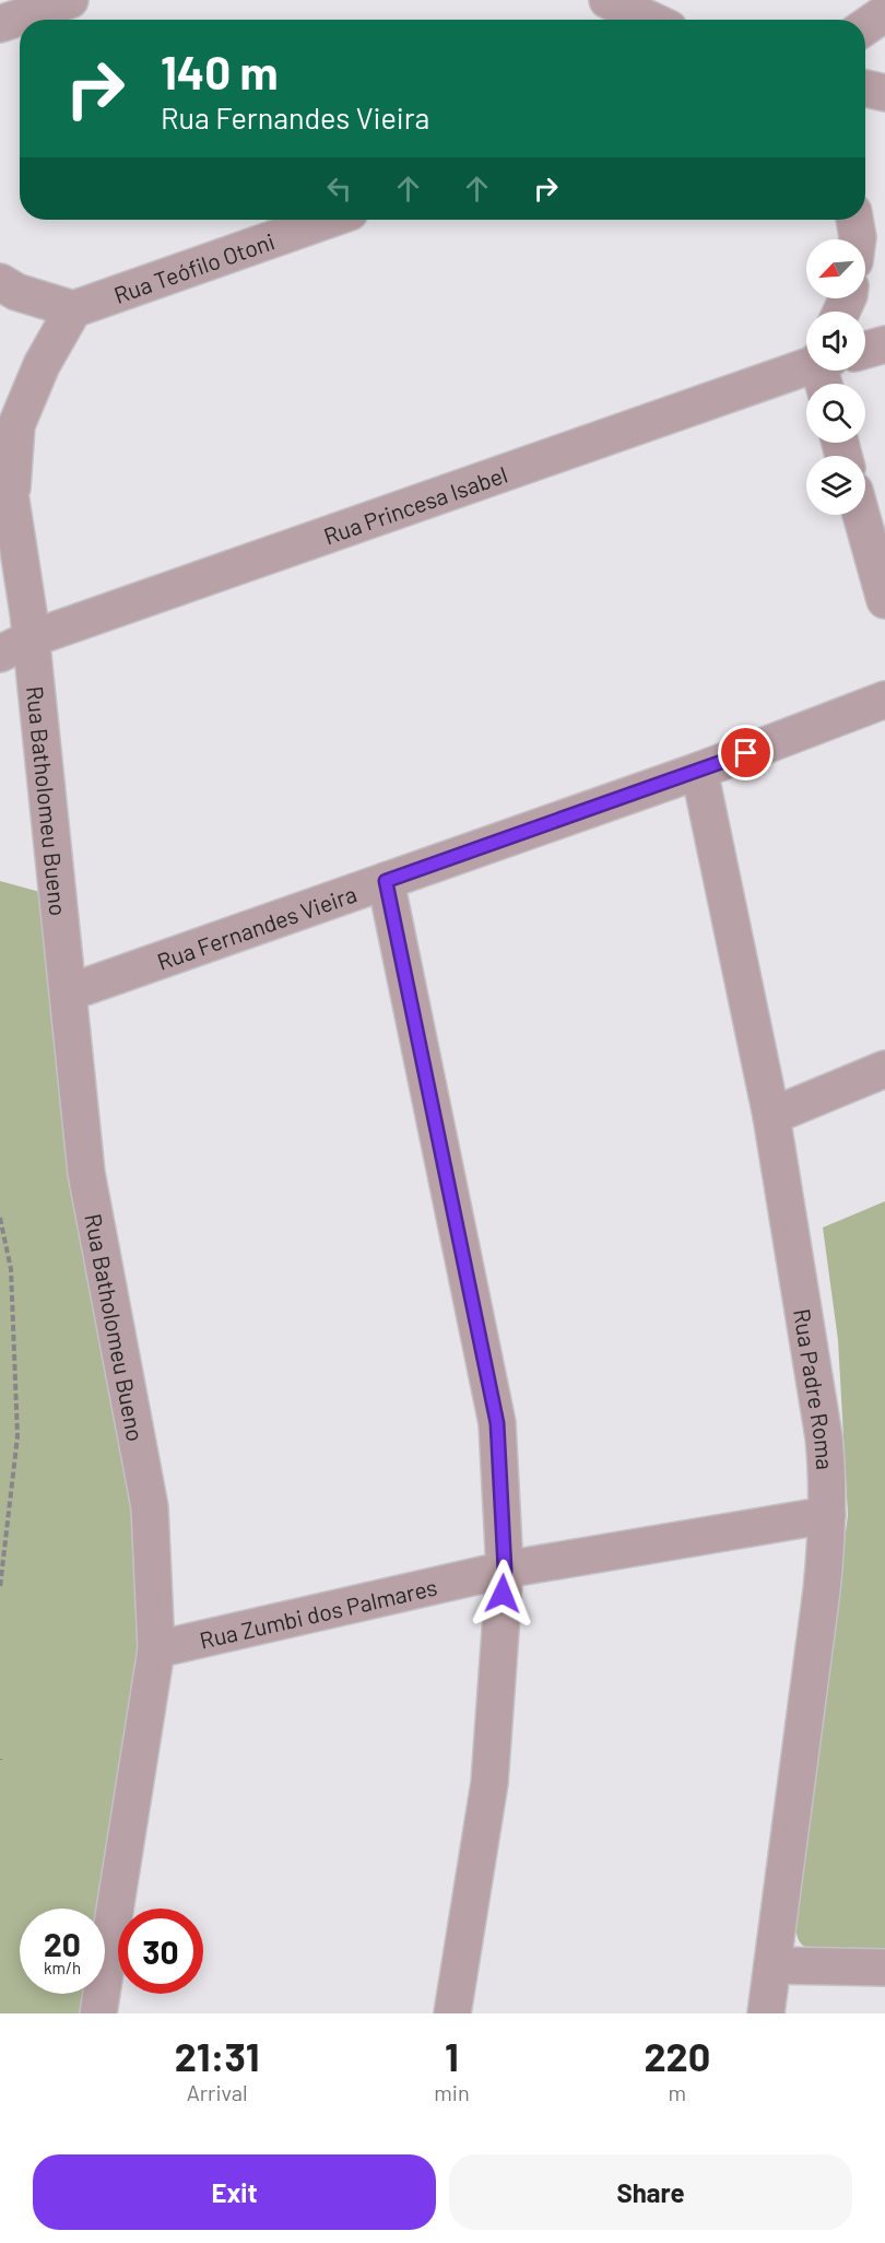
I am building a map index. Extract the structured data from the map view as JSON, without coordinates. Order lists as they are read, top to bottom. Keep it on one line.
{"streets":{"street":["Rua Teófilo Otoni","Rua Princesa Isabel","Rua Batholomeu Bueno","Rua Fernandes Vieira","Rua Padre Roma","Rua Zumbi dos Palmares"]},"crossings":[["Rua Princesa Isabel","Rua Batholomeu Bueno"],["Rua Batholomeu Bueno","Rua Fernandes Vieira"],["Rua Batholomeu Bueno","Rua Zumbi dos Palmares"],["Rua Fernandes Vieira","Rua Padre Roma"],["Rua Padre Roma","Rua Zumbi dos Palmares"]],"north":"bottom left","page":{"turn":["140 m","Rua Fernandes Vieira"],"speed":"20 km/h","limit":"30","eta":["21:31","Arrival","1","min","220","m"],"buttons":["Exit","Share"]}}
